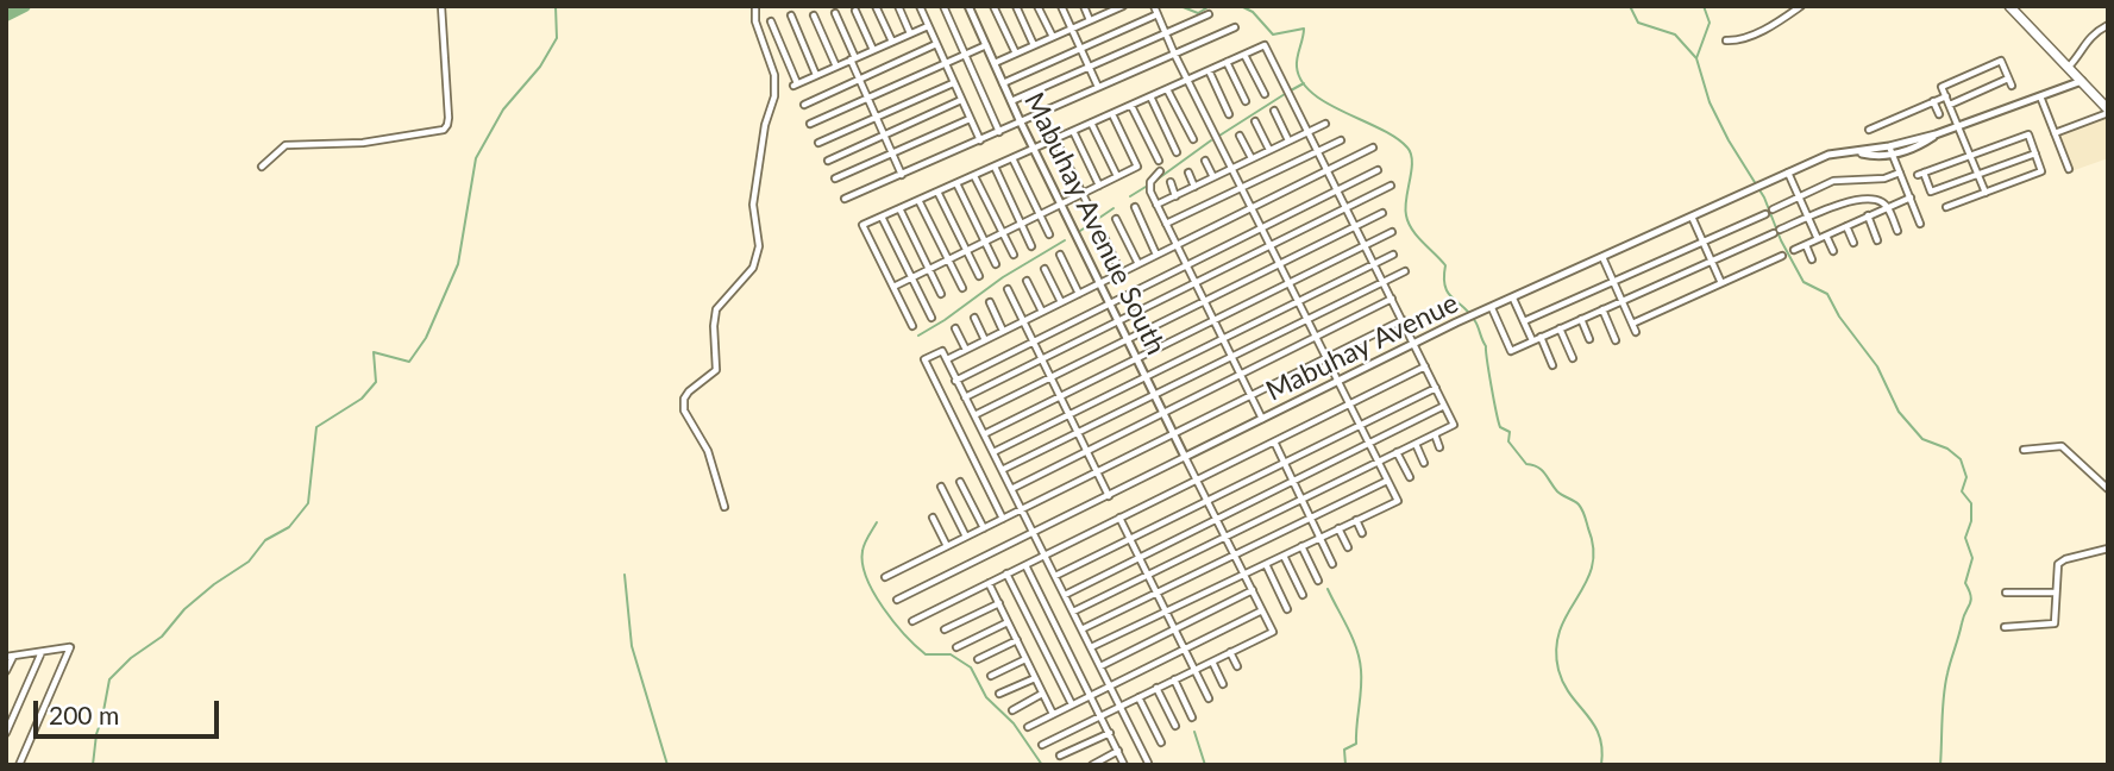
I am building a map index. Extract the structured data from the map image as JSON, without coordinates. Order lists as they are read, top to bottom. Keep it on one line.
{"streets":{"street":["Mabuhay Avenue South","Mabuhay Avenue"]},"crossings":[["Mabuhay Avenue South","Mabuhay Avenue"]],"scale_bar":"200 m"}
